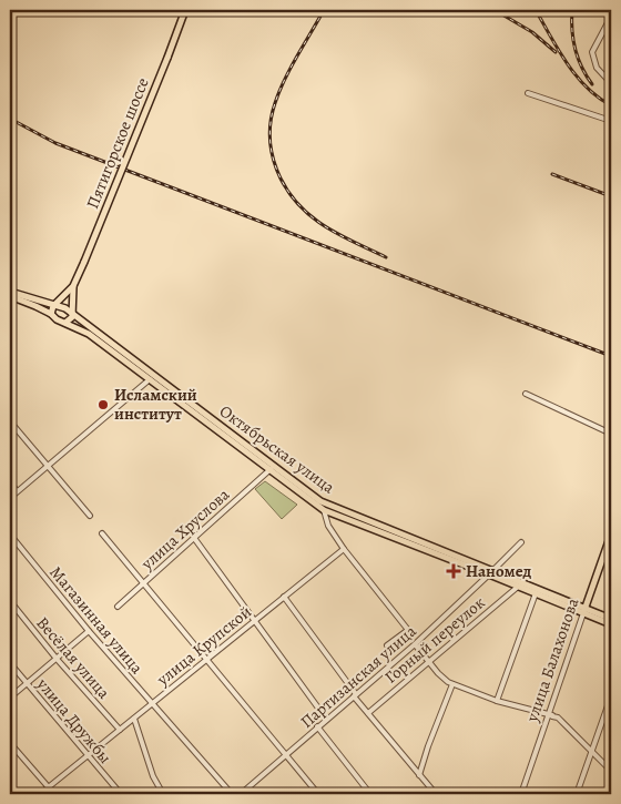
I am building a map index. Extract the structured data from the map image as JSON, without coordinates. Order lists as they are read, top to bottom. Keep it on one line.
{"streets":{"main road":["Пятигорское шоссе","Октябрьская улица","улица Балахонова"],"street":["улица Хруслова","Магазинная улица","Горный переулок","улица Крупской","Весёлая улица","Партизанская улица","улица Дружбы"]},"crossings":[["Пятигорское шоссе","Октябрьская улица"],["Октябрьская улица","улица Хруслова"],["Октябрьская улица","Горный переулок"],["Октябрьская улица","улица Балахонова"],["Октябрьская улица","Партизанская улица"],["Магазинная улица","улица Крупской"],["улица Крупской","Весёлая улица"],["улица Крупской","улица Дружбы"]],"places":{"other":["Исламский институт"],"health":["Наномед"]}}
